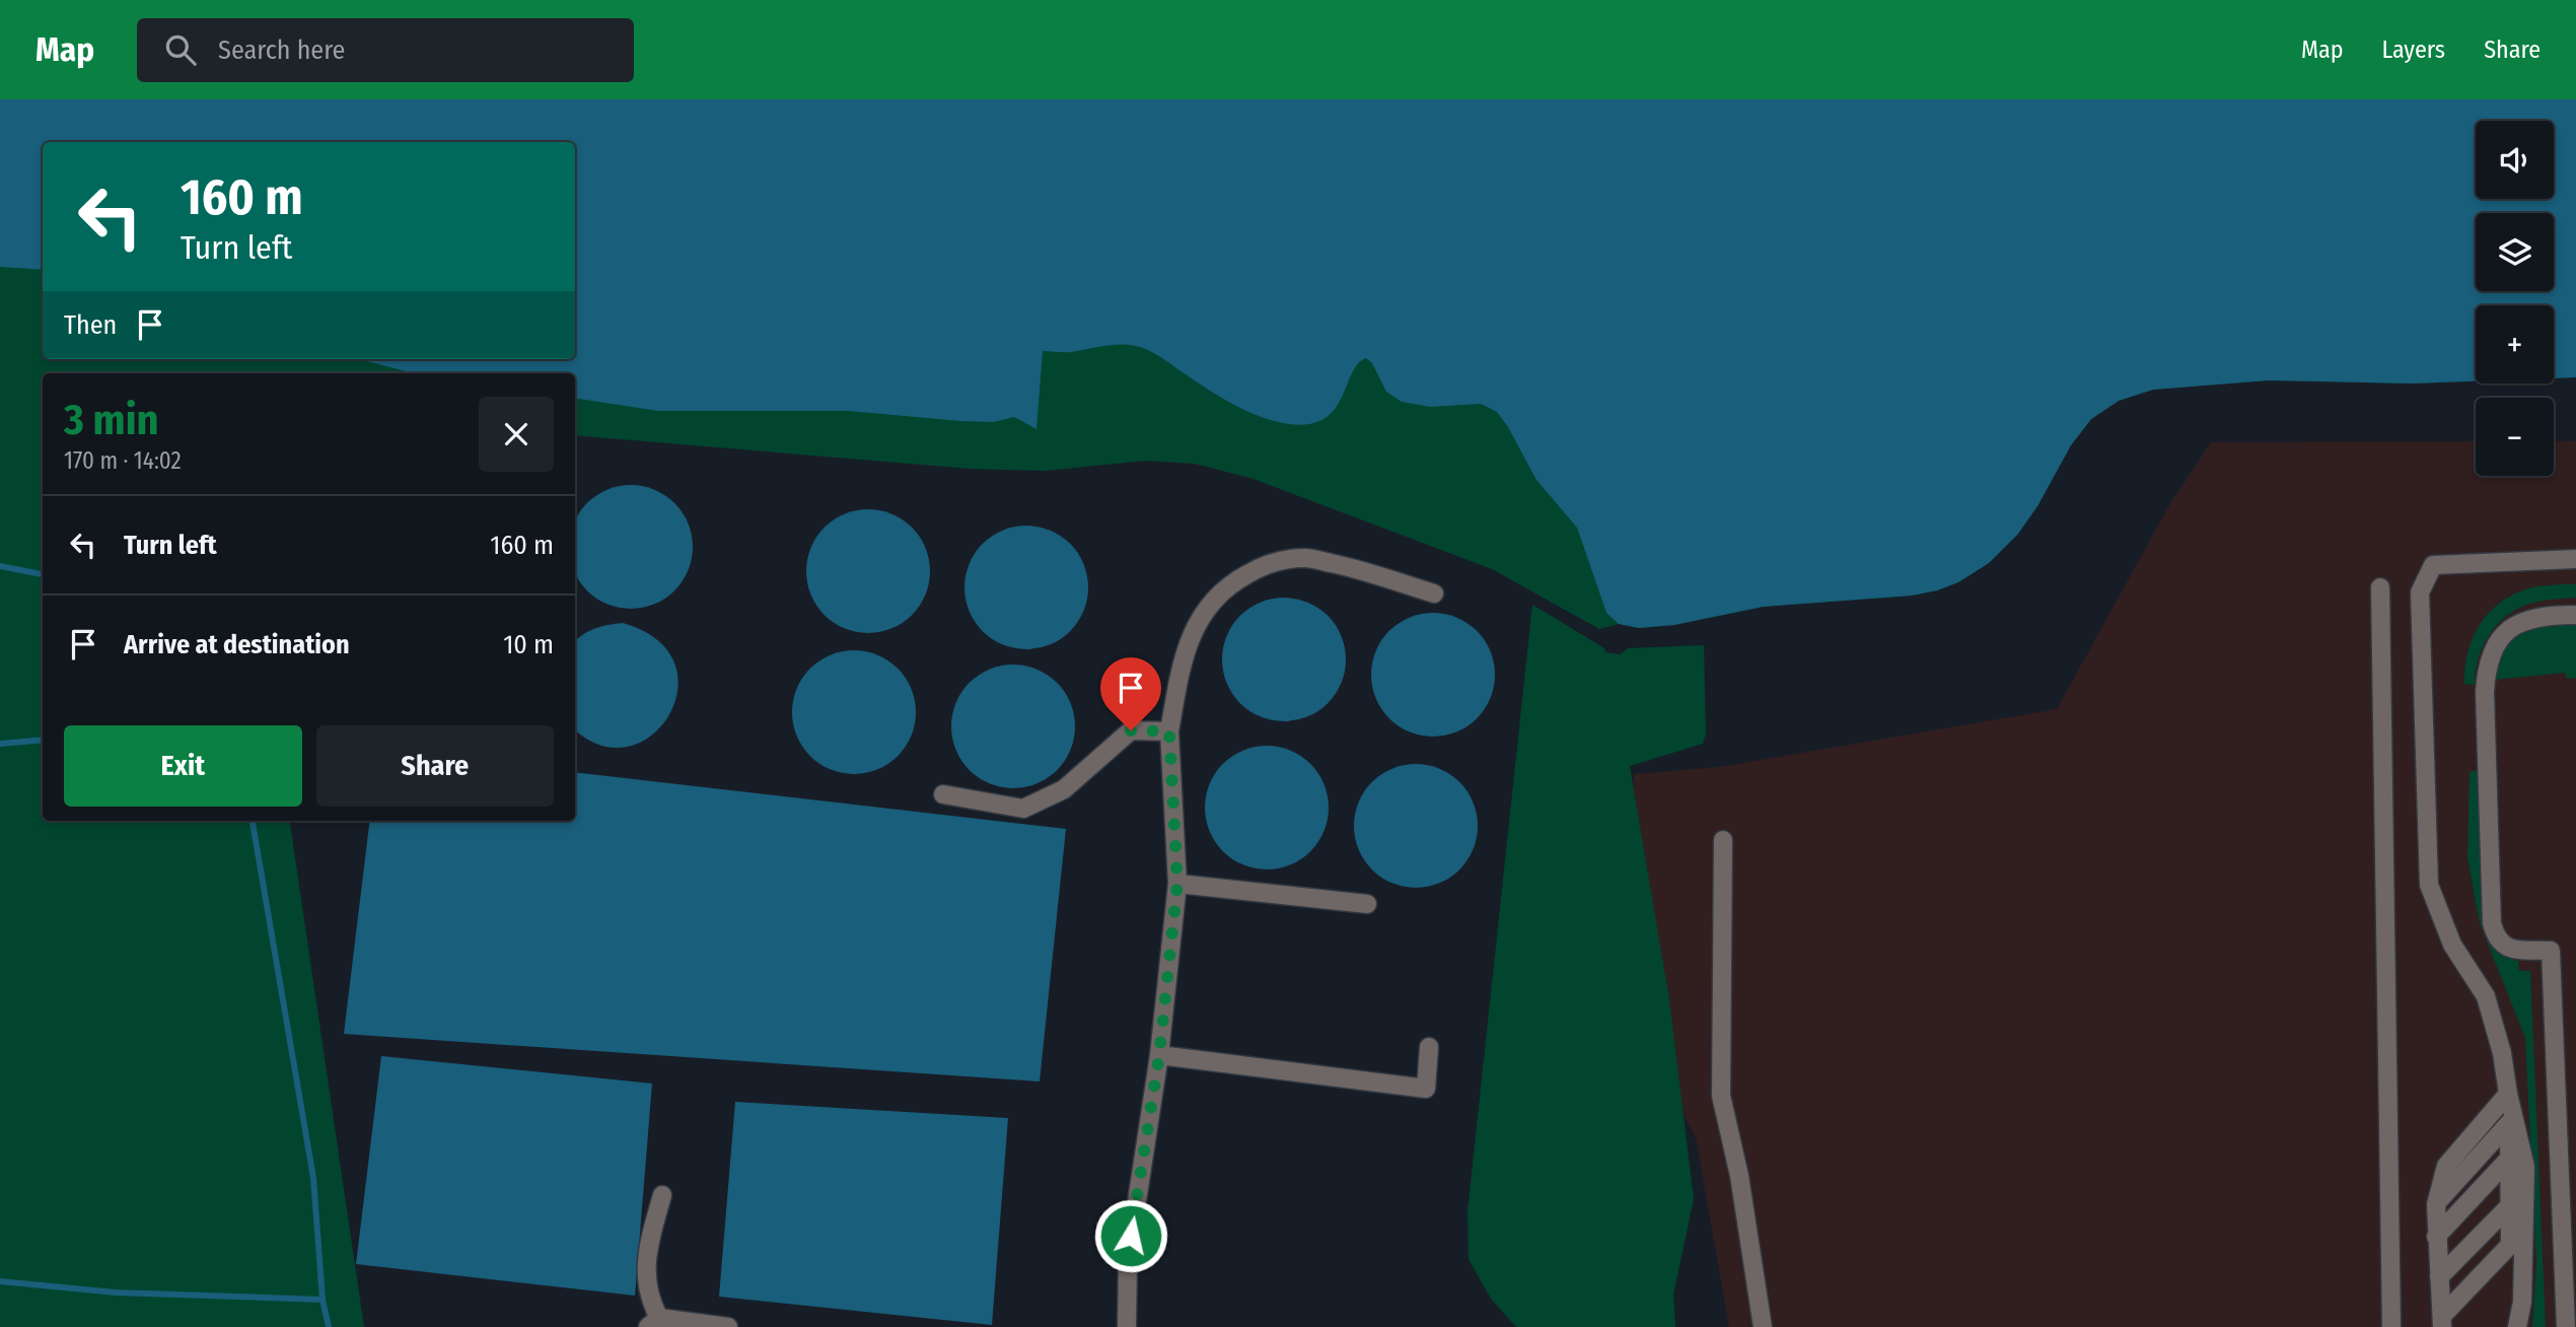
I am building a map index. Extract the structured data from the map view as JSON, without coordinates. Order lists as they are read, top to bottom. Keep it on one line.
{"page":{"header":"Map","search":"Search here","nav":["Map","Layers","Share"],"map_buttons":["+","−"],"turn":["160 m","Turn left"],"then":"Then","heading":["3 min","170 m · 14:02"],"list":[{"name":"Turn left","value":"160 m"},{"name":"Arrive at destination","value":"10 m"}],"buttons":["Exit","Share"]}}
